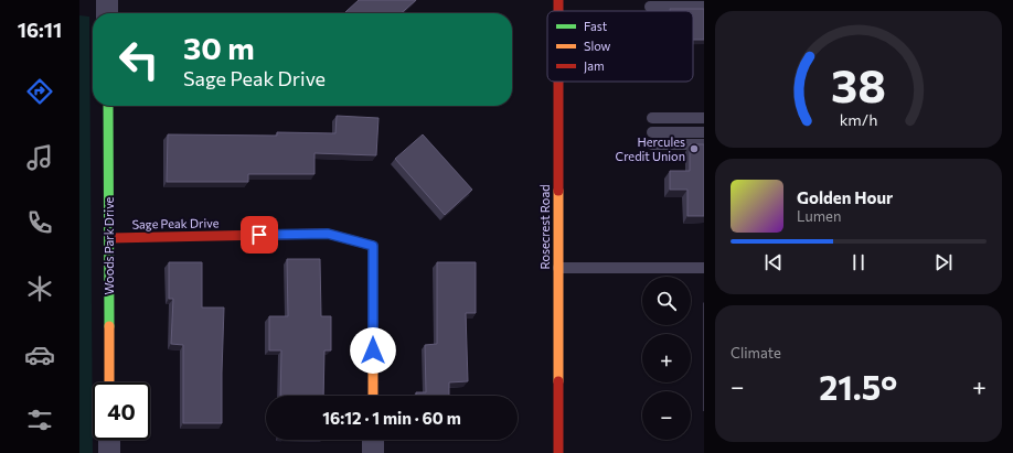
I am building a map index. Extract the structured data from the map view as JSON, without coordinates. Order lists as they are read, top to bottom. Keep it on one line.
{"streets":{"street":["Sage Peak Drive","Rosecrest Road","Woods Park Drive"]},"crossings":[["Sage Peak Drive","Woods Park Drive"]],"places":["Hercules Credit Union"],"legend":["Fast","Slow","Jam"],"page":{"tabs":"16:11","turn":["30 m","Sage Peak Drive"],"song":["Golden Hour","Lumen"],"map_buttons":["+","−"],"tile":"Climate","heat":["−","21.5°","+"],"limit":"40","trip":"16:12 · 1 min · 60 m","gauge":["38","km/h"]}}
